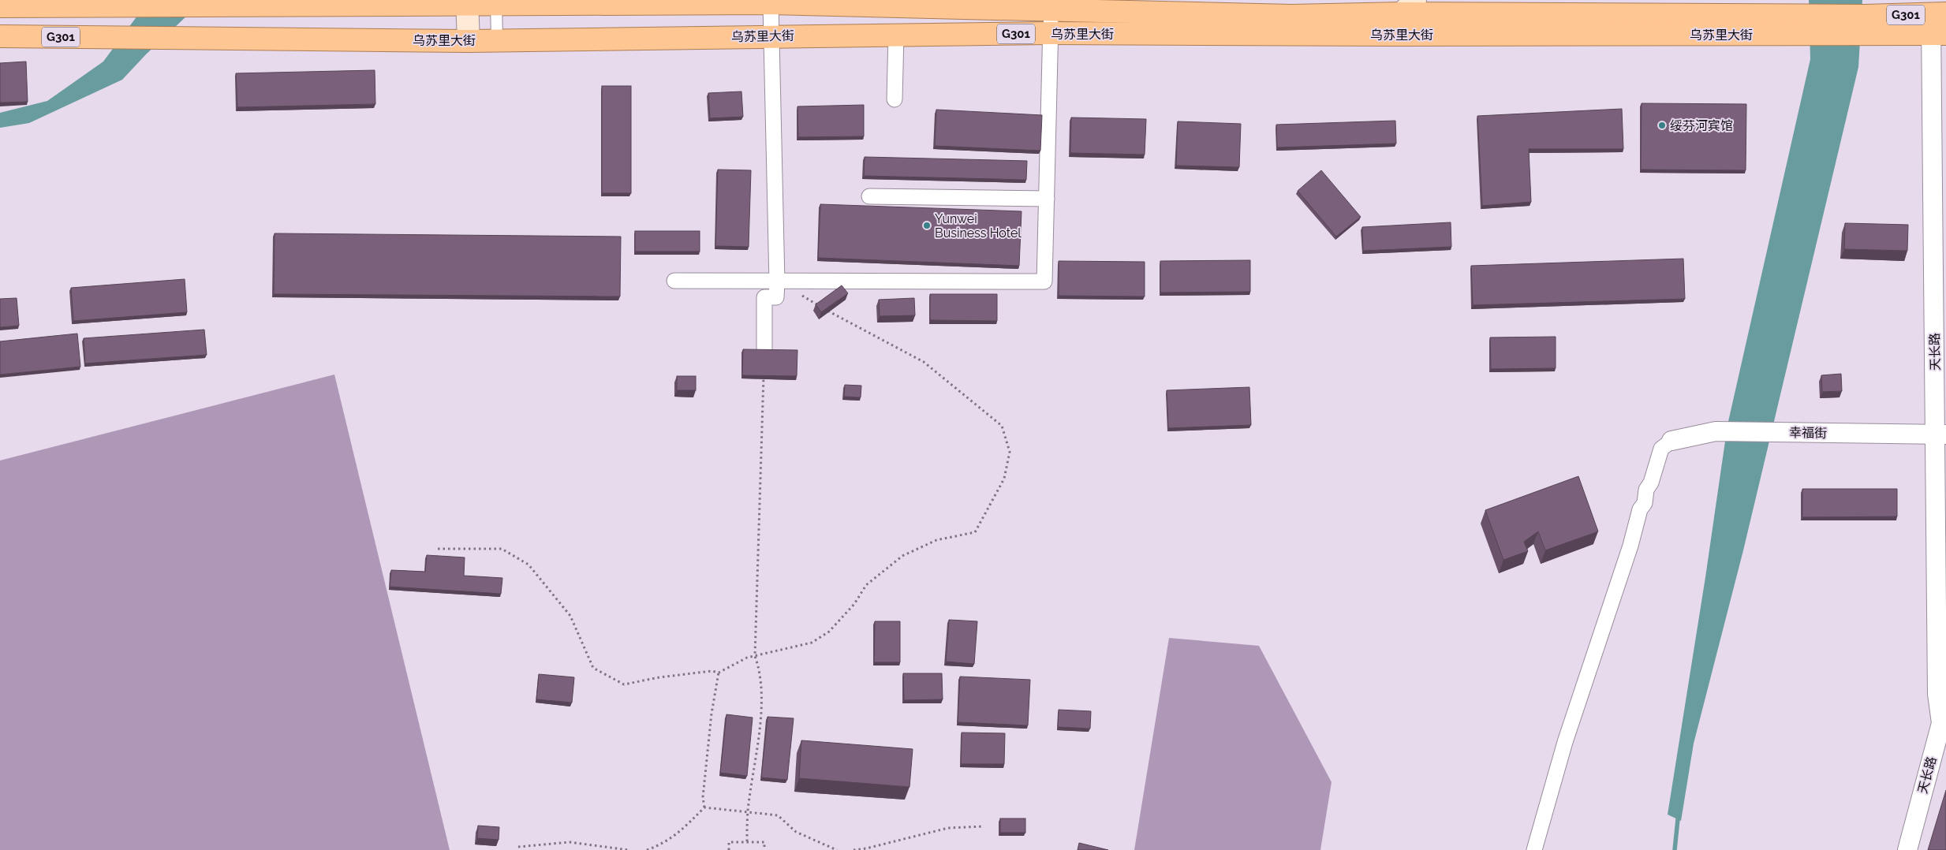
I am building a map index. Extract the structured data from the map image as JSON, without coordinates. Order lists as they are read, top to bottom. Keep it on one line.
{"streets":{"highway":["G301","乌苏里大街"],"street":["天长路","幸福街"]},"crossings":[["乌苏里大街","天长路"],["天长路","幸福街"]],"places":["绥芬河宾馆","Yunwei Business Hotel"]}
